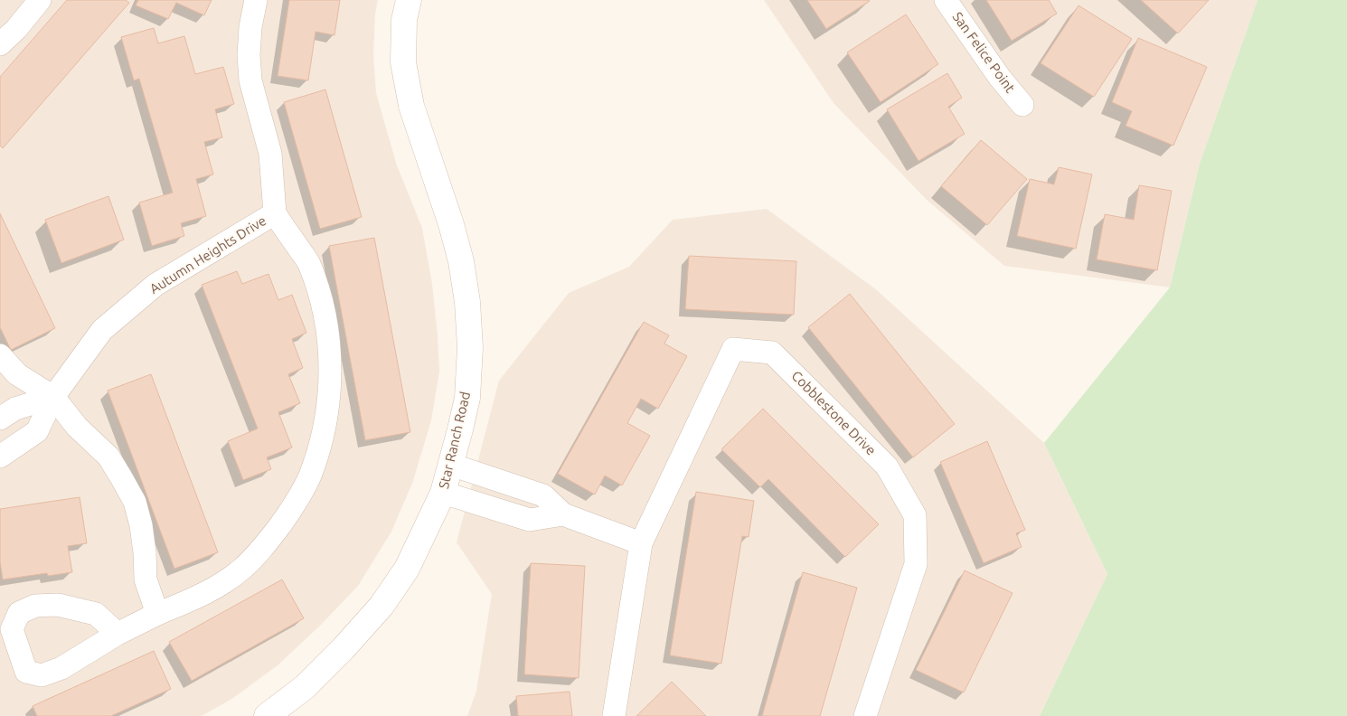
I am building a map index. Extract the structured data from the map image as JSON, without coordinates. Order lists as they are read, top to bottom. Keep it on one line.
{"streets":{"street":["San Felice Point","Autumn Heights Drive","Cobblestone Drive","Star Ranch Road"]}}
